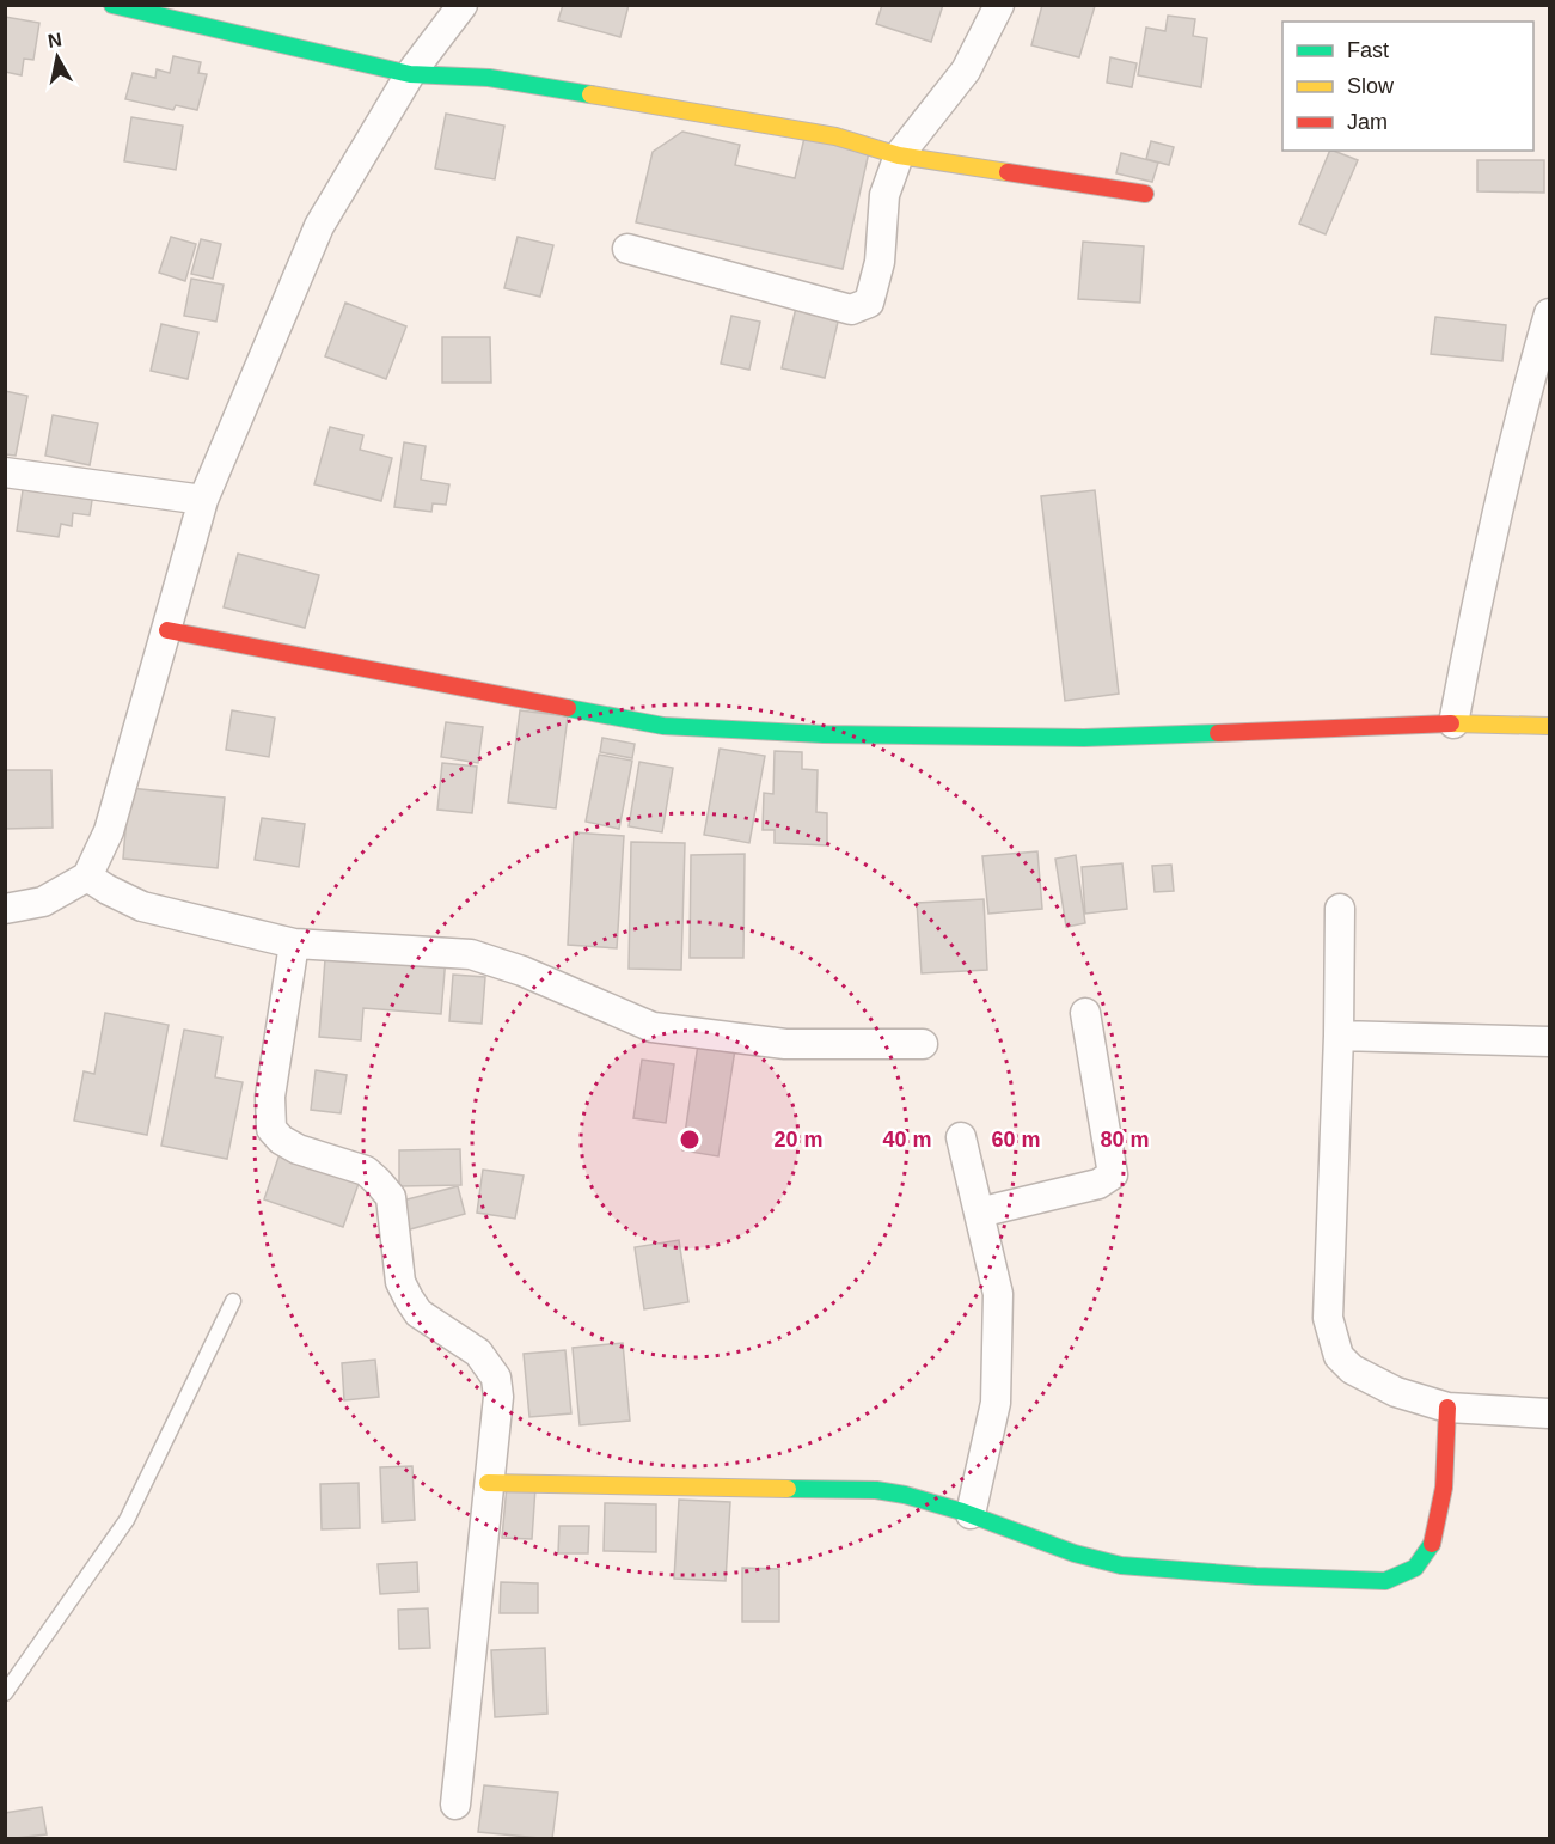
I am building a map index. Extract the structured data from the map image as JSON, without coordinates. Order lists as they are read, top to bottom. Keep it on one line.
{"legend":["Fast","Slow","Jam"],"north":"top","rings":["20 m","40 m","60 m","80 m"]}
